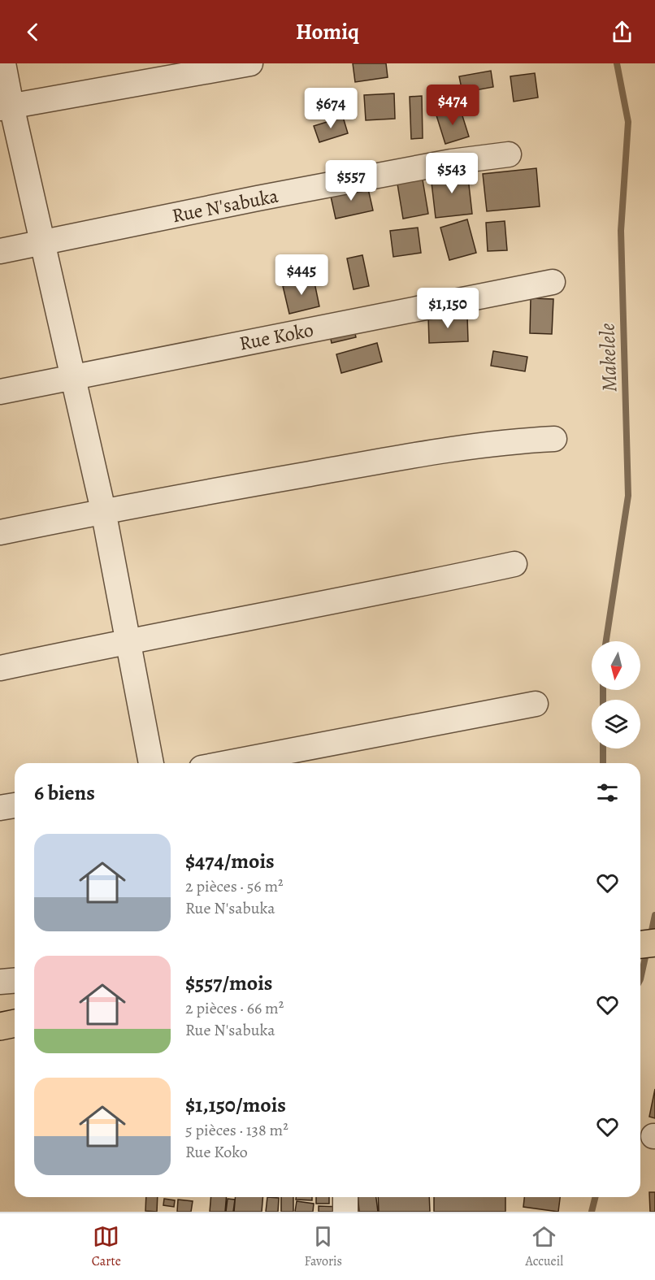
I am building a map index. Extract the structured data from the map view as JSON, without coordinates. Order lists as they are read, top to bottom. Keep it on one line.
{"streets":{"street":["Rue N'sabuka","Rue Koko"]},"water":["Makelele"],"north":"bottom","page":{"header":"Homiq","price":["$474","$674","$543","$557","$445","$1,150"],"heading":"6 biens","list":[{"name":"$474/mois","note":"2 pièces · 56 m² · Rue N'sabuka"},{"name":"$557/mois","note":"2 pièces · 66 m² · Rue N'sabuka"},{"name":"$1,150/mois","note":"5 pièces · 138 m² · Rue Koko"}],"tabs":["Carte","Favoris","Accueil"]}}
